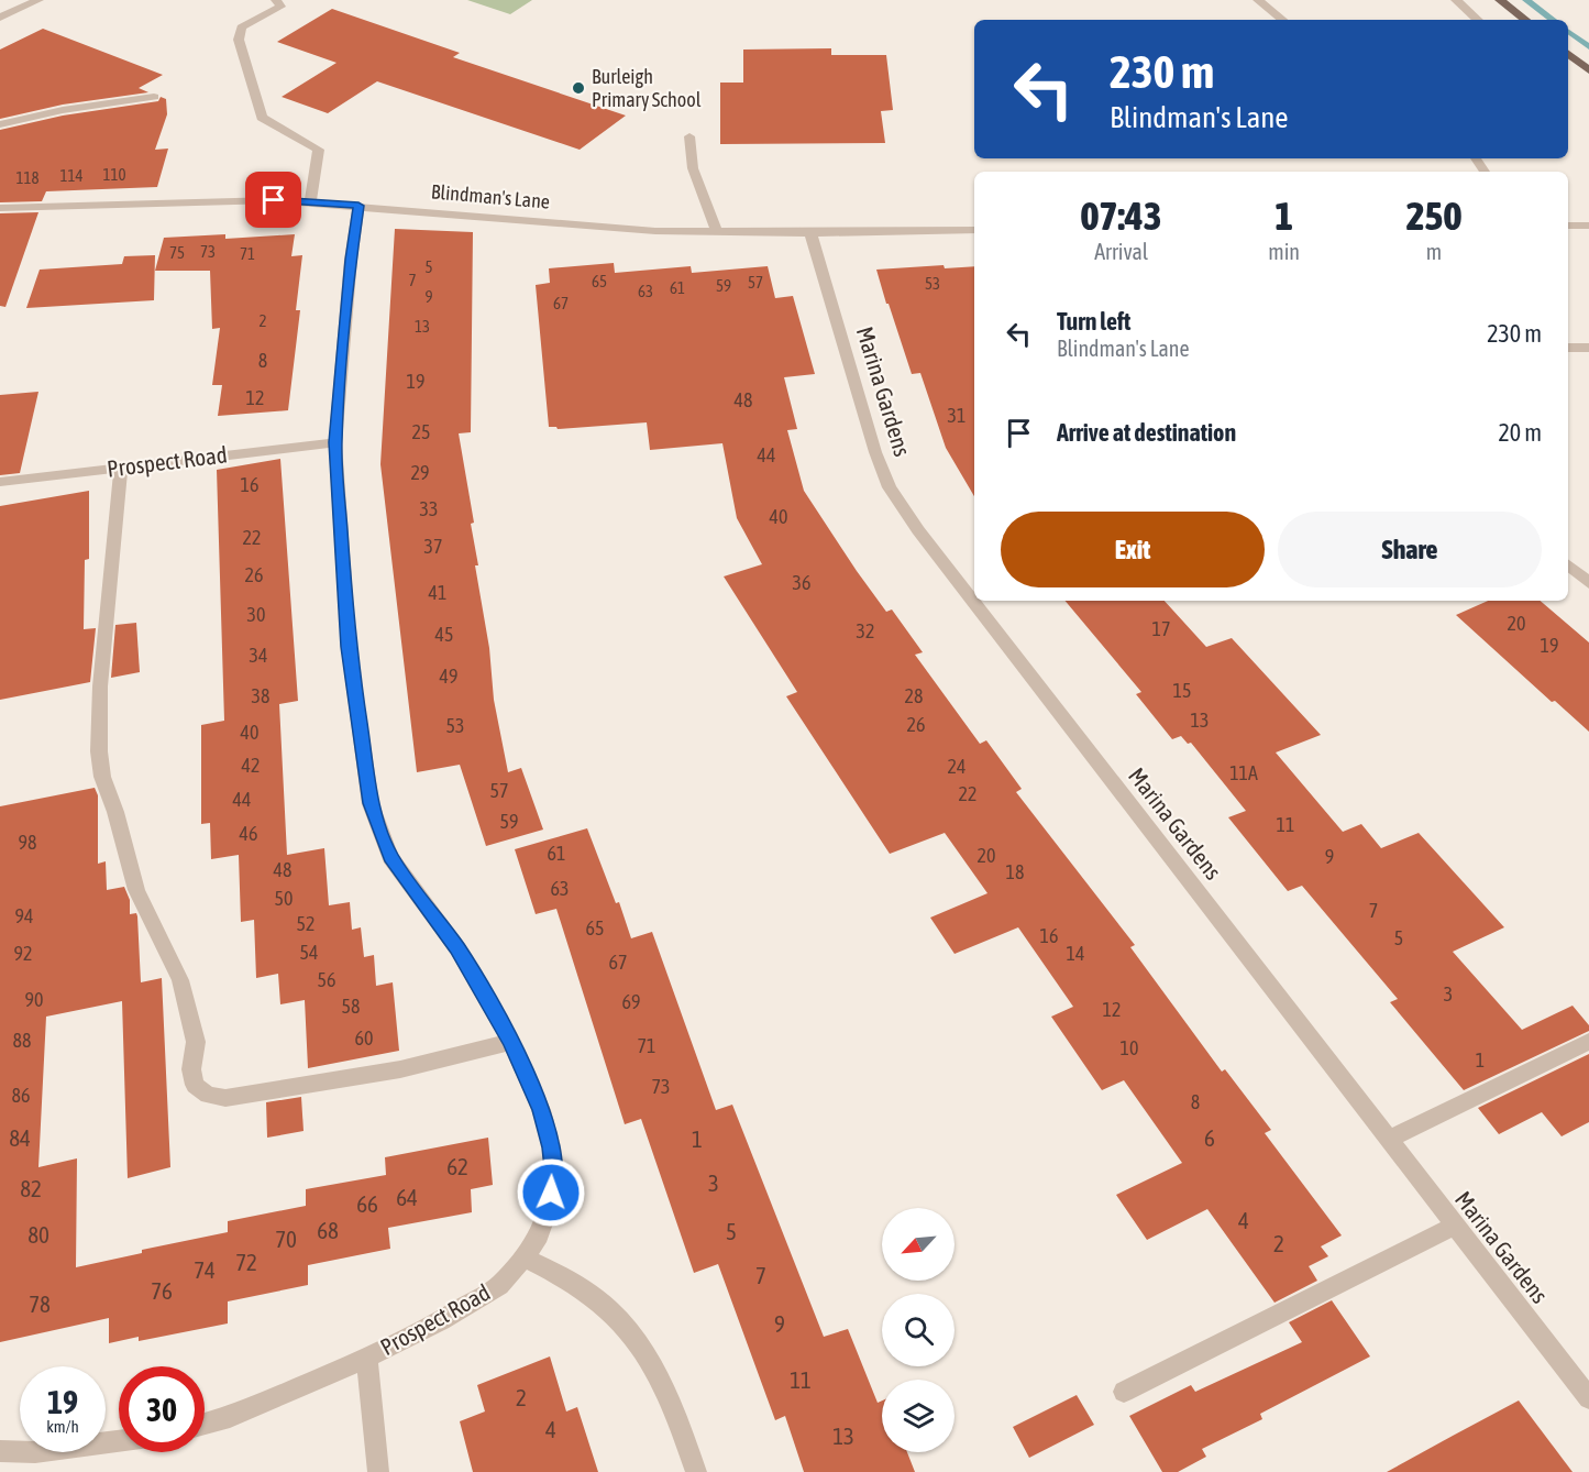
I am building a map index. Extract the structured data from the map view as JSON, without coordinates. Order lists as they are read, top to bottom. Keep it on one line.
{"streets":{"street":["Blindman's Lane","Marina Gardens","Prospect Road"]},"crossings":[["Blindman's Lane","Marina Gardens"],["Blindman's Lane","Prospect Road"]],"places":["Burleigh Primary School"],"house_numbers":["110","114","118","73","75","71","5","7","65","57","53","59","61","63","9","67","2","13","8","19","12","48","31","25","44","29","16","33","40","22","37","26","36","41","30","20","17","32","45","19","34","49","15","38","28","13","26","53","40","42","24","11A","57","22","44","59","11","46","98","61","20","9","48","18","63","50","7","94","52","65","16","5","54","92","14","67","56","3","90","69","58","12","60","88","71","10","1","73","86","8","84","6","1","62","3","82","64","66","4","68","5","80","70","2","72","74","7","76","78","9","11","2","4","13"],"north":"bottom left","page":{"turn":["230 m","Blindman's Lane"],"eta":["07:43","Arrival","1","min","250","m"],"list":[{"name":"Turn left","note":"Blindman's Lane","value":"230 m"},{"name":"Arrive at destination","value":"20 m"}],"buttons":["Exit","Share"],"speed":"19 km/h","limit":"30"}}
